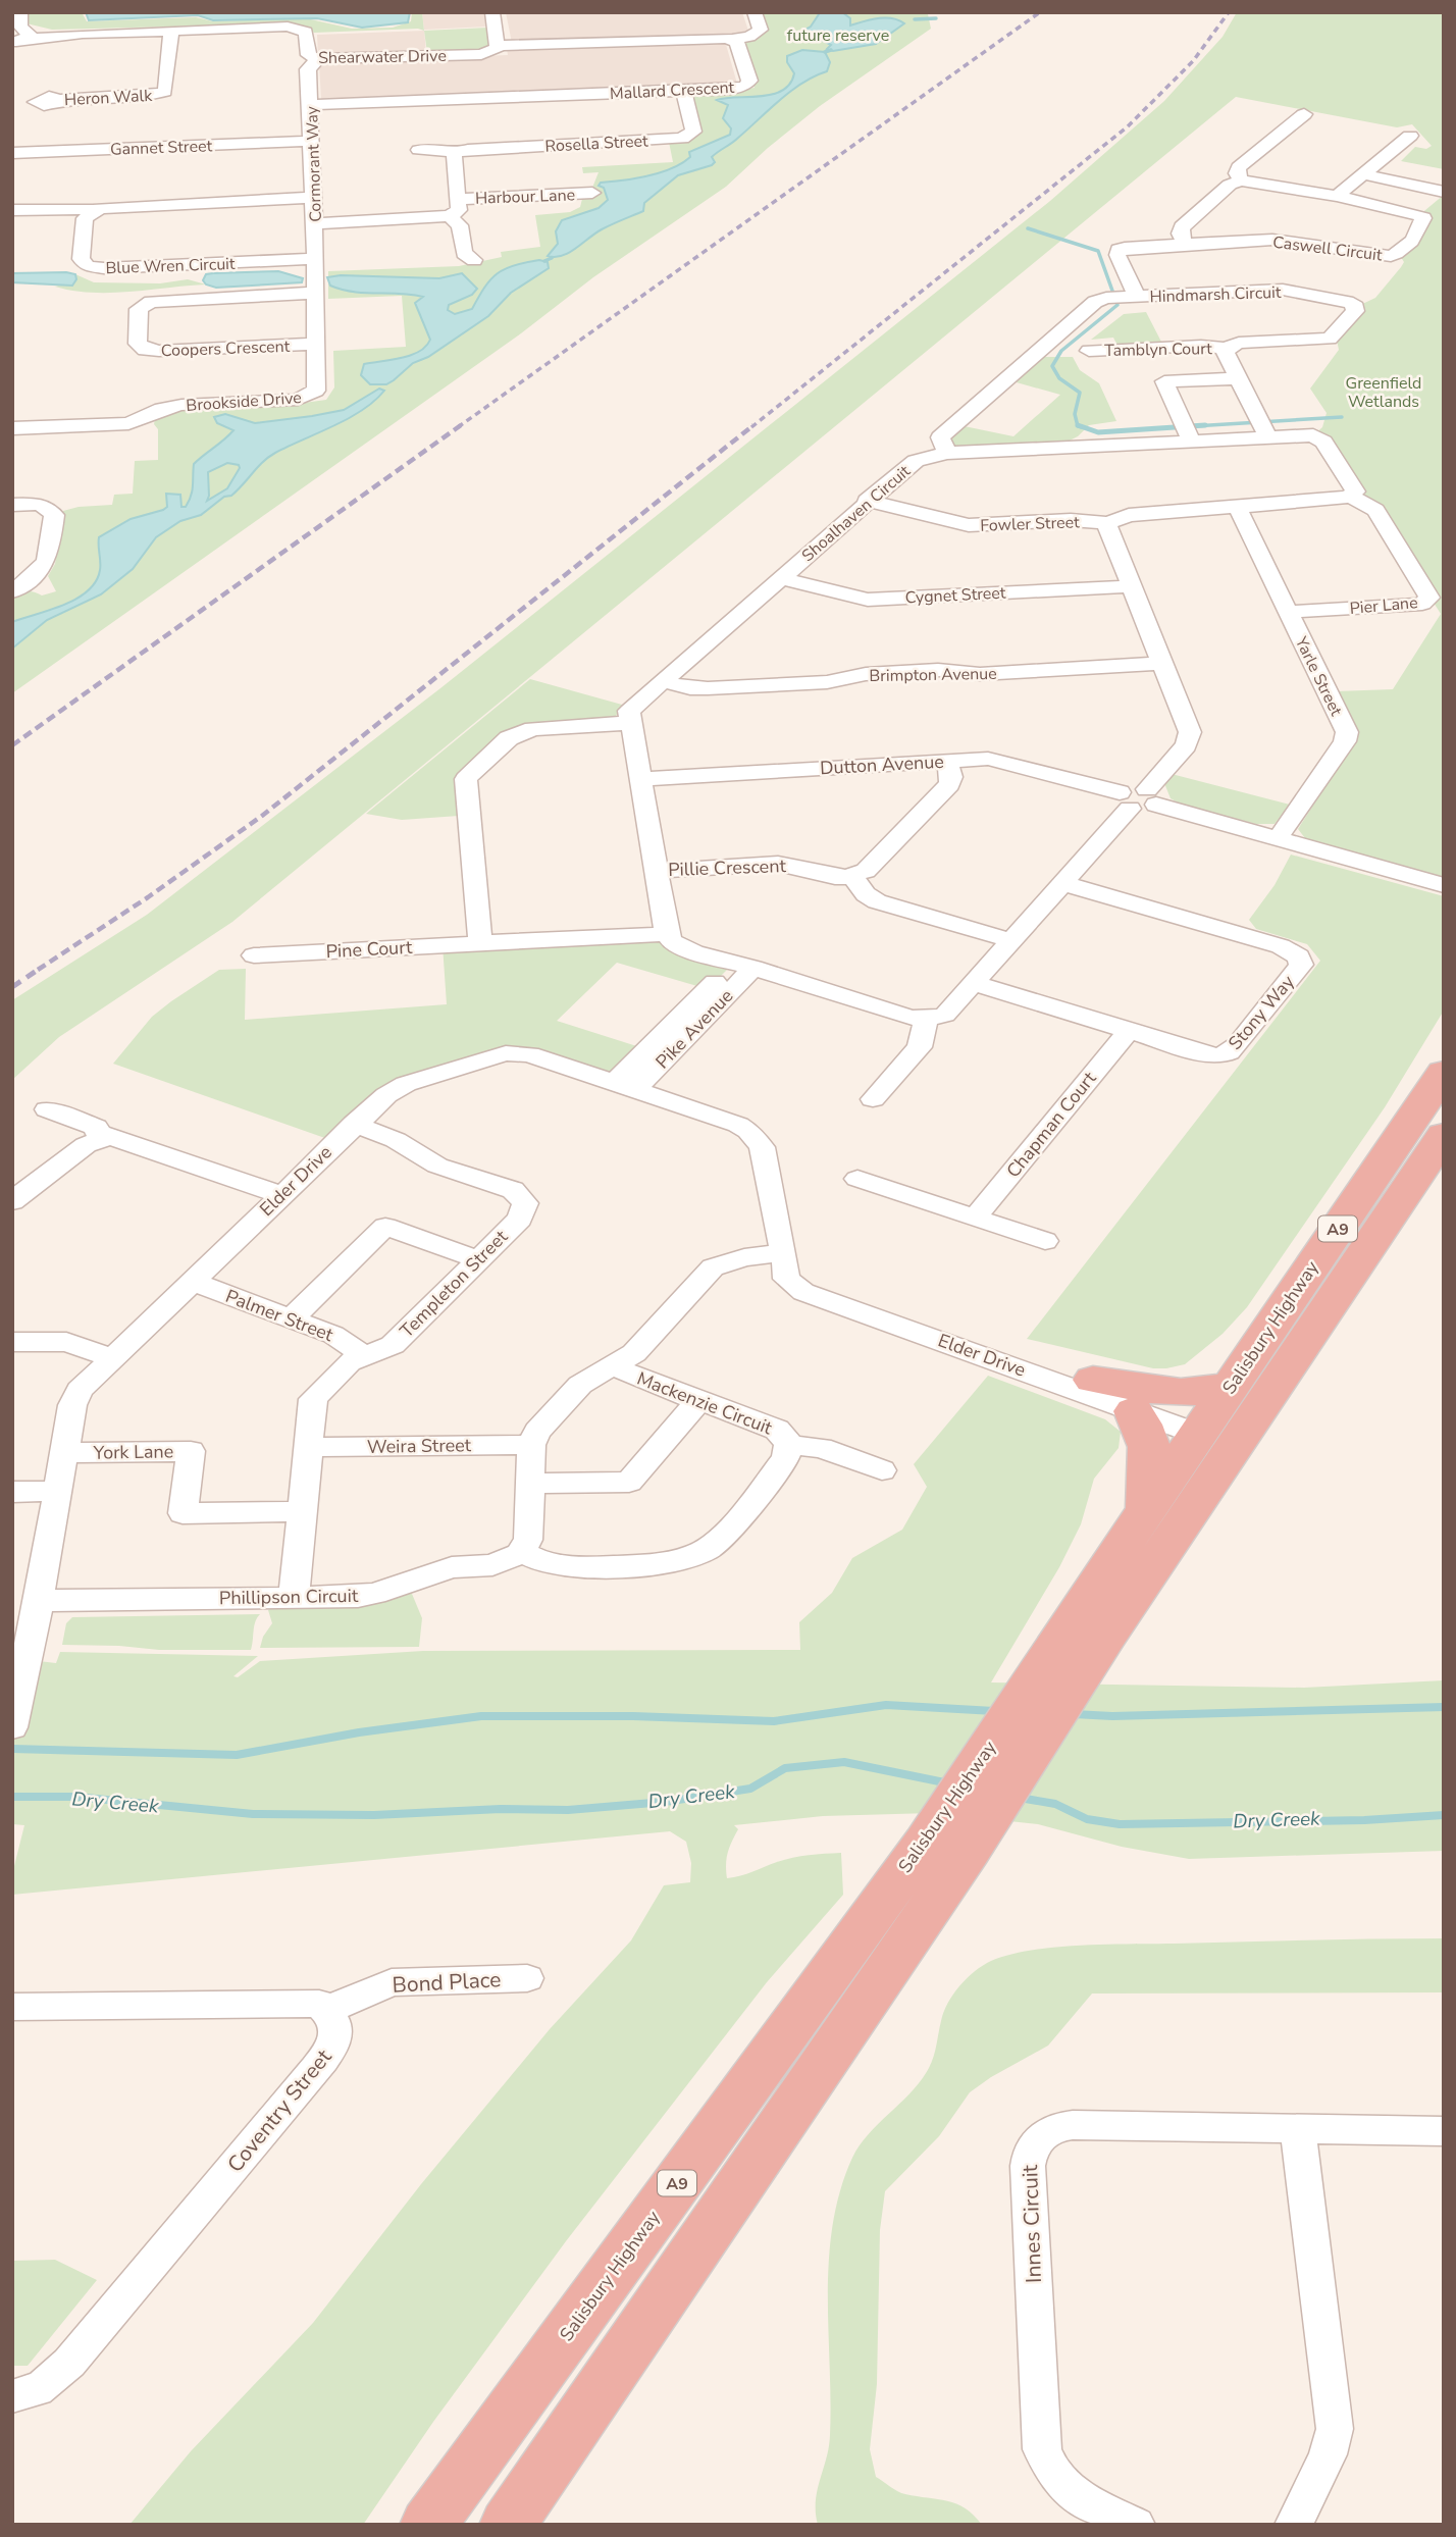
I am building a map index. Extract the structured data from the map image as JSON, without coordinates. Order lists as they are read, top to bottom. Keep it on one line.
{"streets":{"highway":["A9","Salisbury Highway"],"street":["Shearwater Drive","Mallard Crescent","Heron Walk","Rosella Street","Gannet Street","Cormorant Way","Harbour Lane","Caswell Circuit","Blue Wren Circuit","Hindmarsh Circuit","Coopers Crescent","Tamblyn Court","Brookside Drive","Shoalhaven Circuit","Fowler Street","Cygnet Street","Pier Lane","Brimpton Avenue","Yarle Street","Dutton Avenue","Pillie Crescent","Pine Court","Stony Way","Pike Avenue","Chapman Court","Elder Drive","Templeton Street","Palmer Street","Mackenzie Circuit","Weira Street","York Lane","Phillipson Circuit","Bond Place","Coventry Street","Innes Circuit"]},"crossings":[["Shearwater Drive","Heron Walk"],["Shearwater Drive","Cormorant Way"],["Mallard Crescent","Rosella Street"],["Mallard Crescent","Cormorant Way"],["Gannet Street","Cormorant Way"],["Cormorant Way","Blue Wren Circuit"],["Cormorant Way","Coopers Crescent"],["Cormorant Way","Brookside Drive"],["Caswell Circuit","Hindmarsh Circuit"],["Blue Wren Circuit","Coopers Crescent"],["Blue Wren Circuit","Brookside Drive"],["Hindmarsh Circuit","Tamblyn Court"],["Coopers Crescent","Brookside Drive"],["Shoalhaven Circuit","Fowler Street"],["Shoalhaven Circuit","Cygnet Street"],["Shoalhaven Circuit","Pier Lane"],["Shoalhaven Circuit","Brimpton Avenue"],["Pier Lane","Yarle Street"],["Stony Way","Chapman Court"],["Pike Avenue","Elder Drive"],["Elder Drive","Templeton Street"],["Elder Drive","Palmer Street"],["Elder Drive","Salisbury Highway"],["Elder Drive","York Lane"],["Elder Drive","Phillipson Circuit"],["Templeton Street","Palmer Street"],["Templeton Street","Weira Street"],["Templeton Street","York Lane"],["Templeton Street","Phillipson Circuit"],["Mackenzie Circuit","Phillipson Circuit"],["Bond Place","Coventry Street"]],"water":["Dry Creek"],"parks":["future reserve","Greenfield Wetlands"]}
